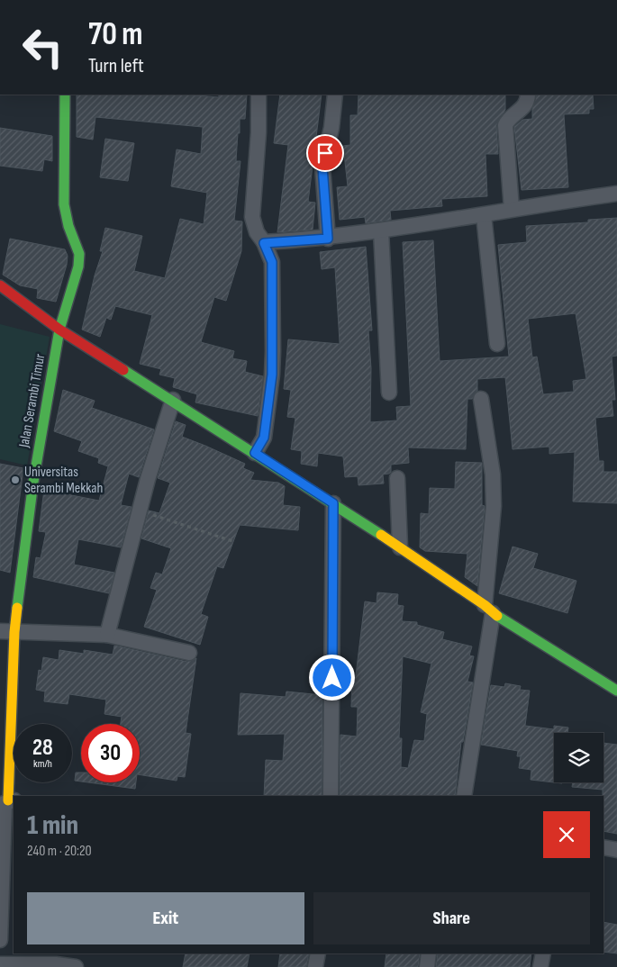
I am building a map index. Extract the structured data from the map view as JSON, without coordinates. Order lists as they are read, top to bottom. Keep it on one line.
{"streets":{"street":["Jalan Serambi Timur"]},"places":["Universitas Serambi Mekkah"],"page":{"turn":["70 m","Turn left"],"speed":"28 km/h","limit":"30","heading":["1 min","240 m · 20:20"],"buttons":["Exit","Share"]}}
